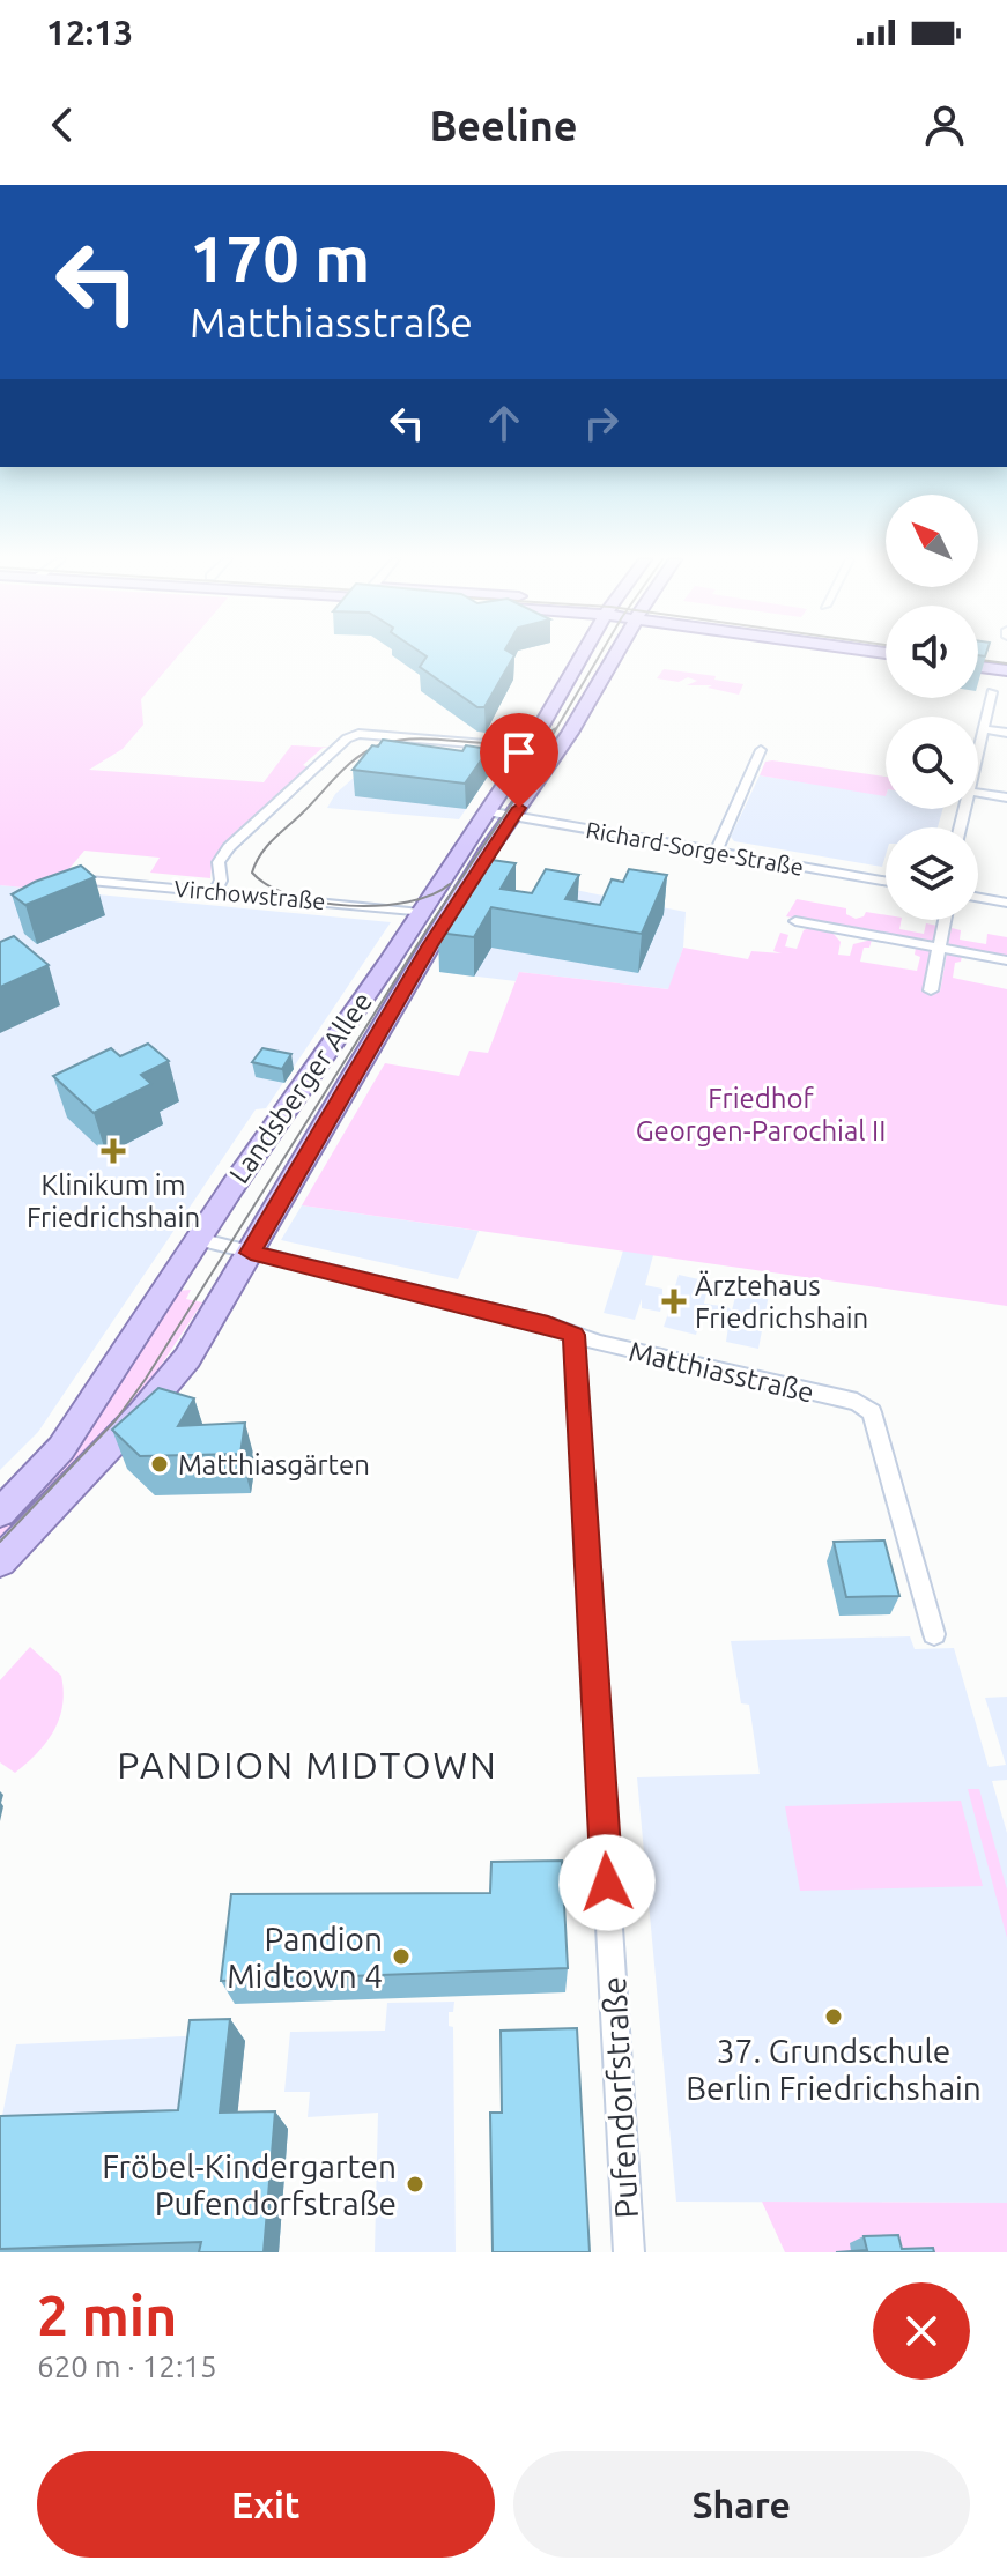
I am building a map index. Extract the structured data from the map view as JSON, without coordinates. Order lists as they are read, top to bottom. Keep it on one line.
{"streets":{"main road":["Landsberger Allee"],"street":["Richard-Sorge-Straße","Virchowstraße","Matthiasstraße","Pufendorfstraße"]},"crossings":[["Richard-Sorge-Straße","Landsberger Allee"],["Virchowstraße","Landsberger Allee"],["Landsberger Allee","Matthiasstraße"],["Matthiasstraße","Pufendorfstraße"]],"districts":["PANDION MIDTOWN"],"parks":["Friedhof Georgen-Parochial II"],"places":{"health":["Klinikum im Friedrichshain","Ärztehaus Friedrichshain"],"other":["Matthiasgärten","Pandion Midtown 4","37. Grundschule Berlin Friedrichshain","Fröbel-Kindergarten Pufendorfstraße"]},"north":"top left","page":{"status":"12:13","header":"Beeline","turn":["170 m","Matthiasstraße"],"heading":["2 min","620 m · 12:15"],"buttons":["Exit","Share"]}}
